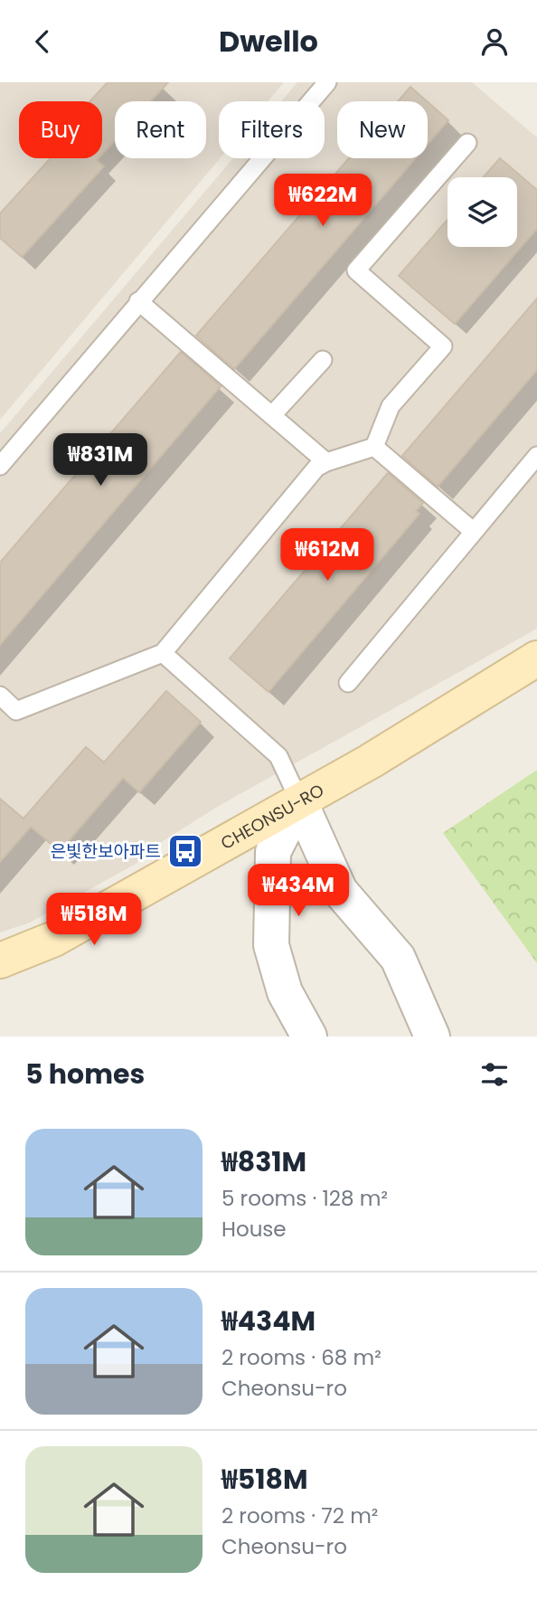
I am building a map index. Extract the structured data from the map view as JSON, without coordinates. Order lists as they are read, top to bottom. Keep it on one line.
{"streets":{"street":["CHEONSU-RO"]},"places":{"bus stop":["은빛한보아파트"]},"page":{"header":"Dwello","chip":["Buy","Rent","Filters","New"],"price":["₩622M","₩831M","₩612M","₩434M","₩518M"],"heading":"5 homes","list":[{"name":"₩831M","note":"5 rooms · 128 m² · House"},{"name":"₩434M","note":"2 rooms · 68 m² · Cheonsu-ro"},{"name":"₩518M","note":"2 rooms · 72 m² · Cheonsu-ro"}]}}
